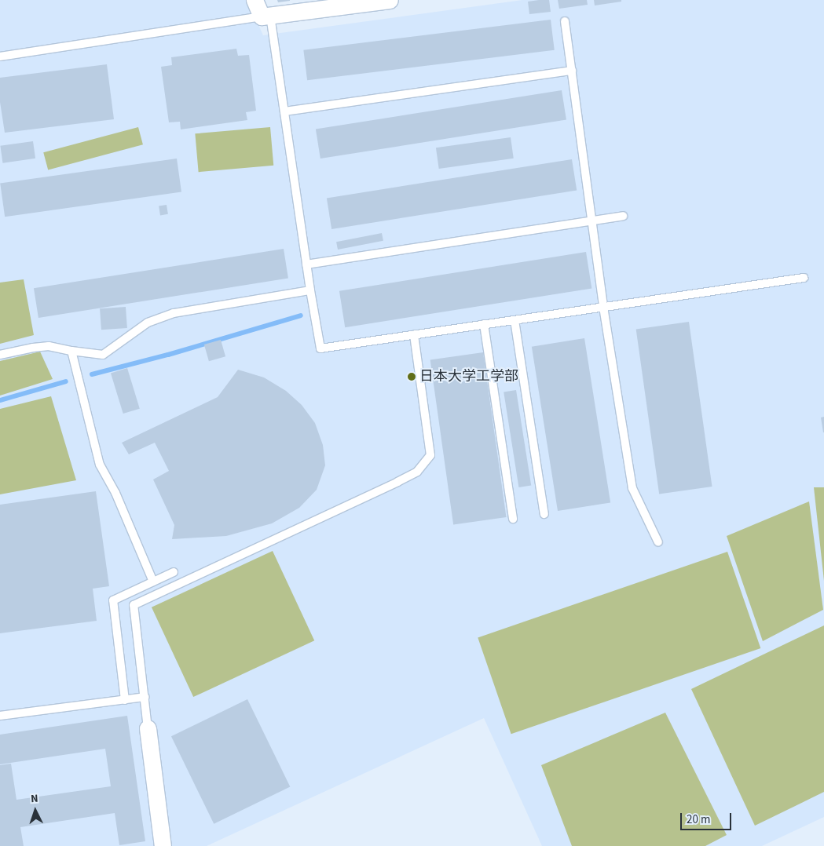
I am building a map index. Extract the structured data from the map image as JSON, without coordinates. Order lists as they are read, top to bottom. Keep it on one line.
{"places":["日本大学工学部"],"scale_bar":"20 m","north":"top"}
